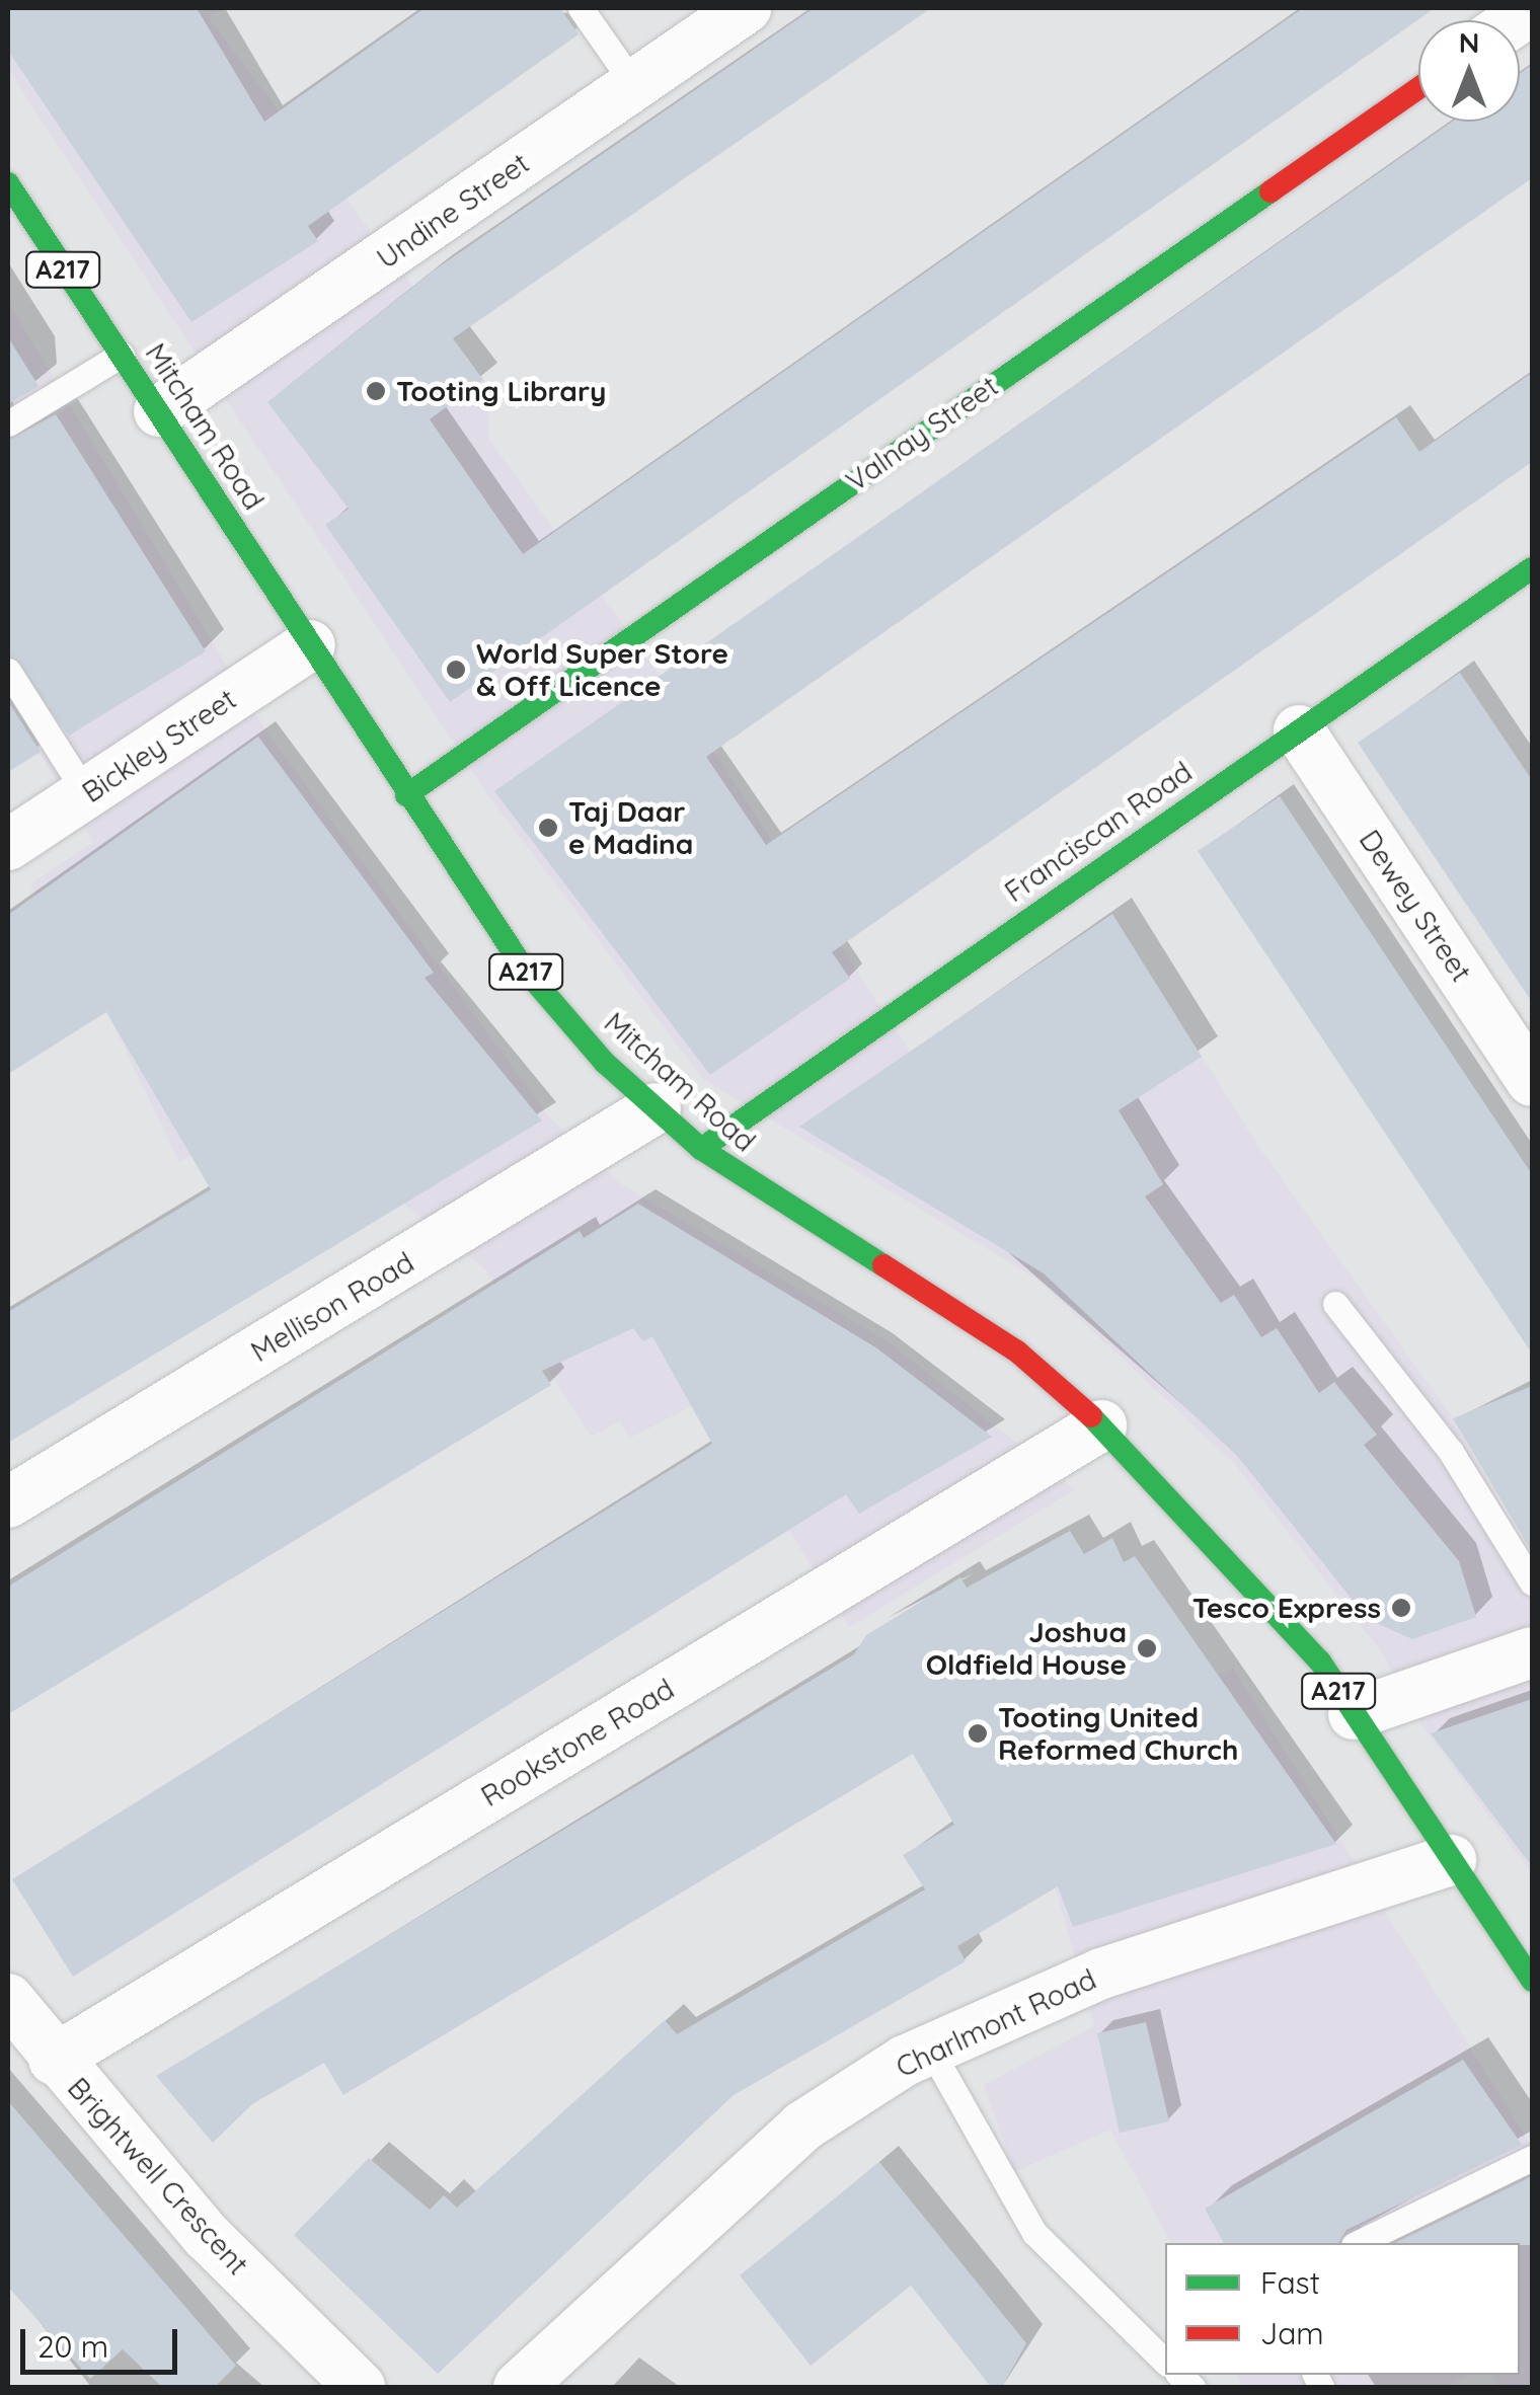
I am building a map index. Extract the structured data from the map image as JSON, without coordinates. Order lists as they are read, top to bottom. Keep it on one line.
{"streets":{"main road":["A217","Mitcham Road","Valnay Street","Franciscan Road"],"street":["Undine Street","Bickley Street","Dewey Street","Mellison Road","Rookstone Road","Charlmont Road","Brightwell Crescent"]},"crossings":[["Undine Street","Mitcham Road"],["Mitcham Road","Valnay Street"],["Mitcham Road","Bickley Street"],["Mitcham Road","Franciscan Road"],["Mitcham Road","Mellison Road"],["Mitcham Road","Rookstone Road"],["Mitcham Road","Charlmont Road"],["Franciscan Road","Dewey Street"],["Rookstone Road","Brightwell Crescent"]],"places":["Tooting Library","World Super Store & Off Licence","Taj Daar e Madina","Tesco Express","Joshua Oldfield House","Tooting United Reformed Church"],"legend":["Fast","Jam"],"scale_bar":"20 m","north":"top"}
